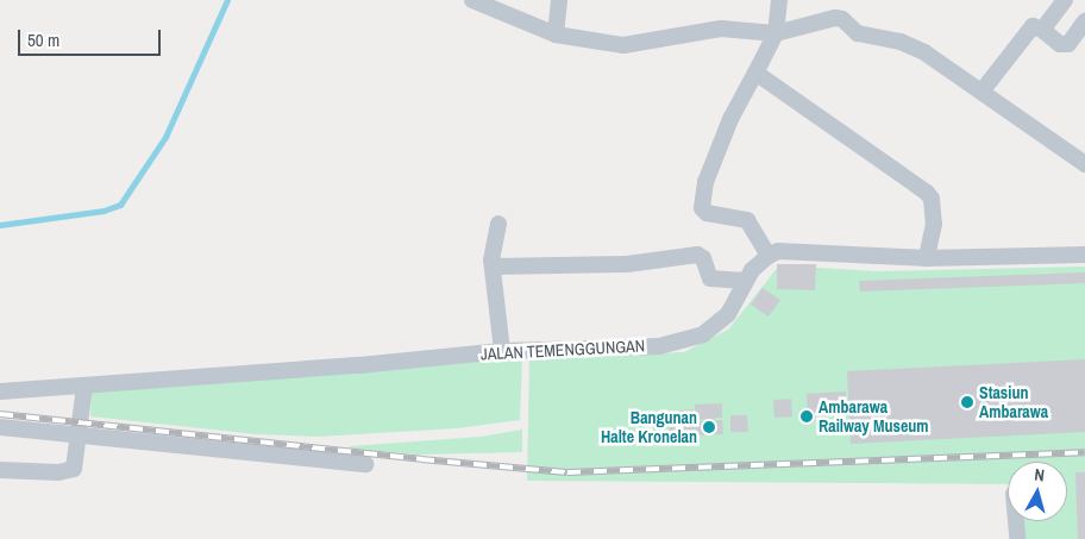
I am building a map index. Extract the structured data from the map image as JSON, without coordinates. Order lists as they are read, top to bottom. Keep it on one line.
{"streets":{"street":["JALAN TEMENGGUNGAN"]},"places":["Stasiun Ambarawa","Ambarawa Railway Museum","Bangunan Halte Kronelan"],"scale_bar":"50 m","north":"top"}
